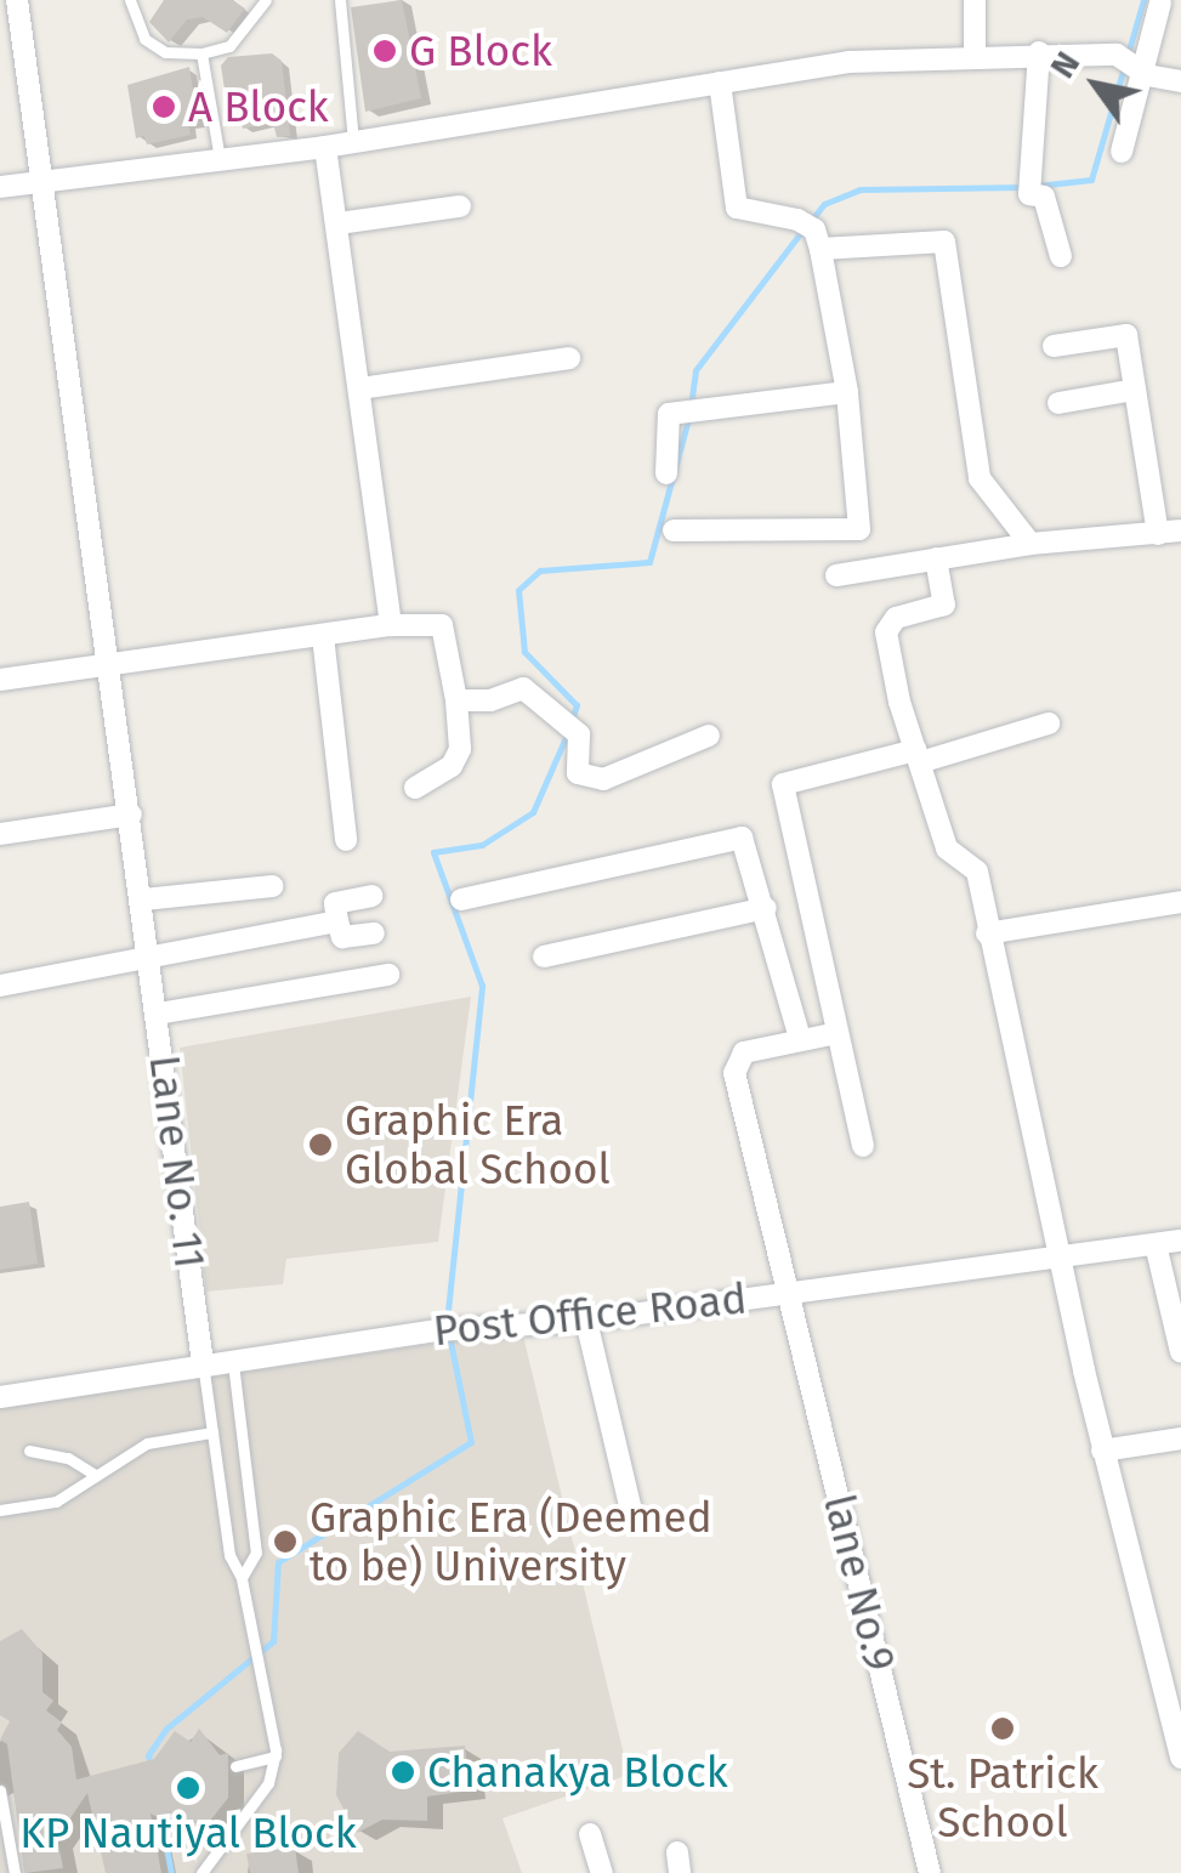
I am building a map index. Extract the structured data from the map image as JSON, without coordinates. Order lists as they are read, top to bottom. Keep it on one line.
{"streets":{"street":["Lane No. 11","Post Office Road","lane No.9"]},"crossings":[["Lane No. 11","Post Office Road"],["Post Office Road","lane No.9"]],"places":["G Block","A Block","Graphic Era Global School","Graphic Era (Deemed to be) University","St. Patrick School","Chanakya Block","KP Nautiyal Block"],"north":"top left"}
